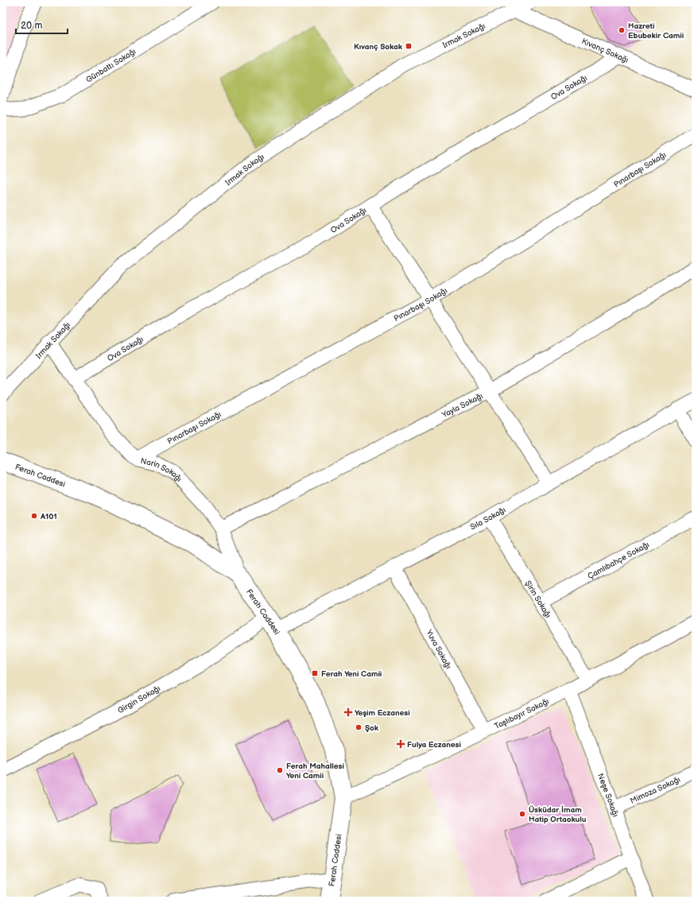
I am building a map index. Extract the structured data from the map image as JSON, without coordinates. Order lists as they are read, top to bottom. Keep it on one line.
{"streets":{"street":["Irmak Sokağı","Kıvanç Sokağı","Günbattı Sokağı","Ova Sokağı","Pınarbaşı Sokağı","Yayla Sokağı","Narin Sokağı","Ferah Caddesi","Sıla Sokağı","Çamlıbahçe Sokağı","Şirin Sokağı","Yuva Sokağı","Girgin Sokağı","Taşlıbayır Sokağı","Mimoza Sokağı","Neşe Sokağı"]},"crossings":[["Irmak Sokağı","Kıvanç Sokağı"],["Irmak Sokağı","Narin Sokağı"],["Kıvanç Sokağı","Ova Sokağı"],["Ova Sokağı","Narin Sokağı"],["Pınarbaşı Sokağı","Narin Sokağı"],["Yayla Sokağı","Narin Sokağı"],["Narin Sokağı","Ferah Caddesi"],["Ferah Caddesi","Sıla Sokağı"],["Ferah Caddesi","Girgin Sokağı"],["Ferah Caddesi","Taşlıbayır Sokağı"],["Sıla Sokağı","Şirin Sokağı"],["Sıla Sokağı","Yuva Sokağı"],["Sıla Sokağı","Girgin Sokağı"],["Çamlıbahçe Sokağı","Şirin Sokağı"],["Şirin Sokağı","Taşlıbayır Sokağı"],["Yuva Sokağı","Taşlıbayır Sokağı"],["Taşlıbayır Sokağı","Neşe Sokağı"],["Mimoza Sokağı","Neşe Sokağı"]],"places":{"other":["Hazreti Ebubekir Camii","A101","Şok","Ferah Mahallesi Yeni Camii","Üsküdar İmam Hatip Ortaokulu"],"transit":["Kıvanç Sokak","Ferah Yeni Camii"],"health":["Yeşim Eczanesi","Fulya Eczanesi"]},"scale_bar":"20 m"}
